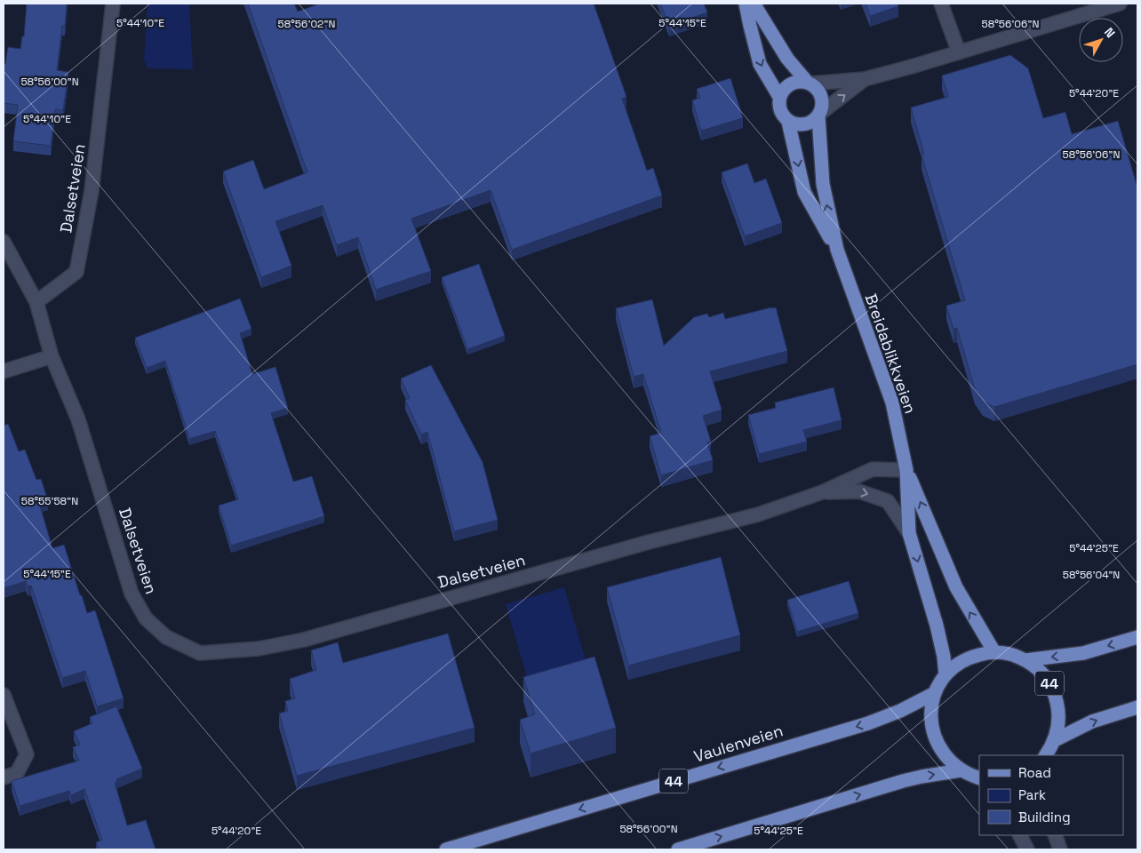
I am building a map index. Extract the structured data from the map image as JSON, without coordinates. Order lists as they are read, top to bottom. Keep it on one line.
{"streets":{"main road":["Breidablikkveien","44","Vaulenveien"],"street":["Dalsetveien"]},"crossings":[["Dalsetveien","Breidablikkveien"],["Breidablikkveien","44"],["44","Vaulenveien"]],"legend":["Road","Park","Building"],"north":"top right","coordinates":["5°44'10\"E","5°44'15\"E","58°56'02\"N","58°56'06\"N","58°56'00\"N","5°44'20\"E","58°55'58\"N","5°44'25\"E","58°56'04\"N"]}
